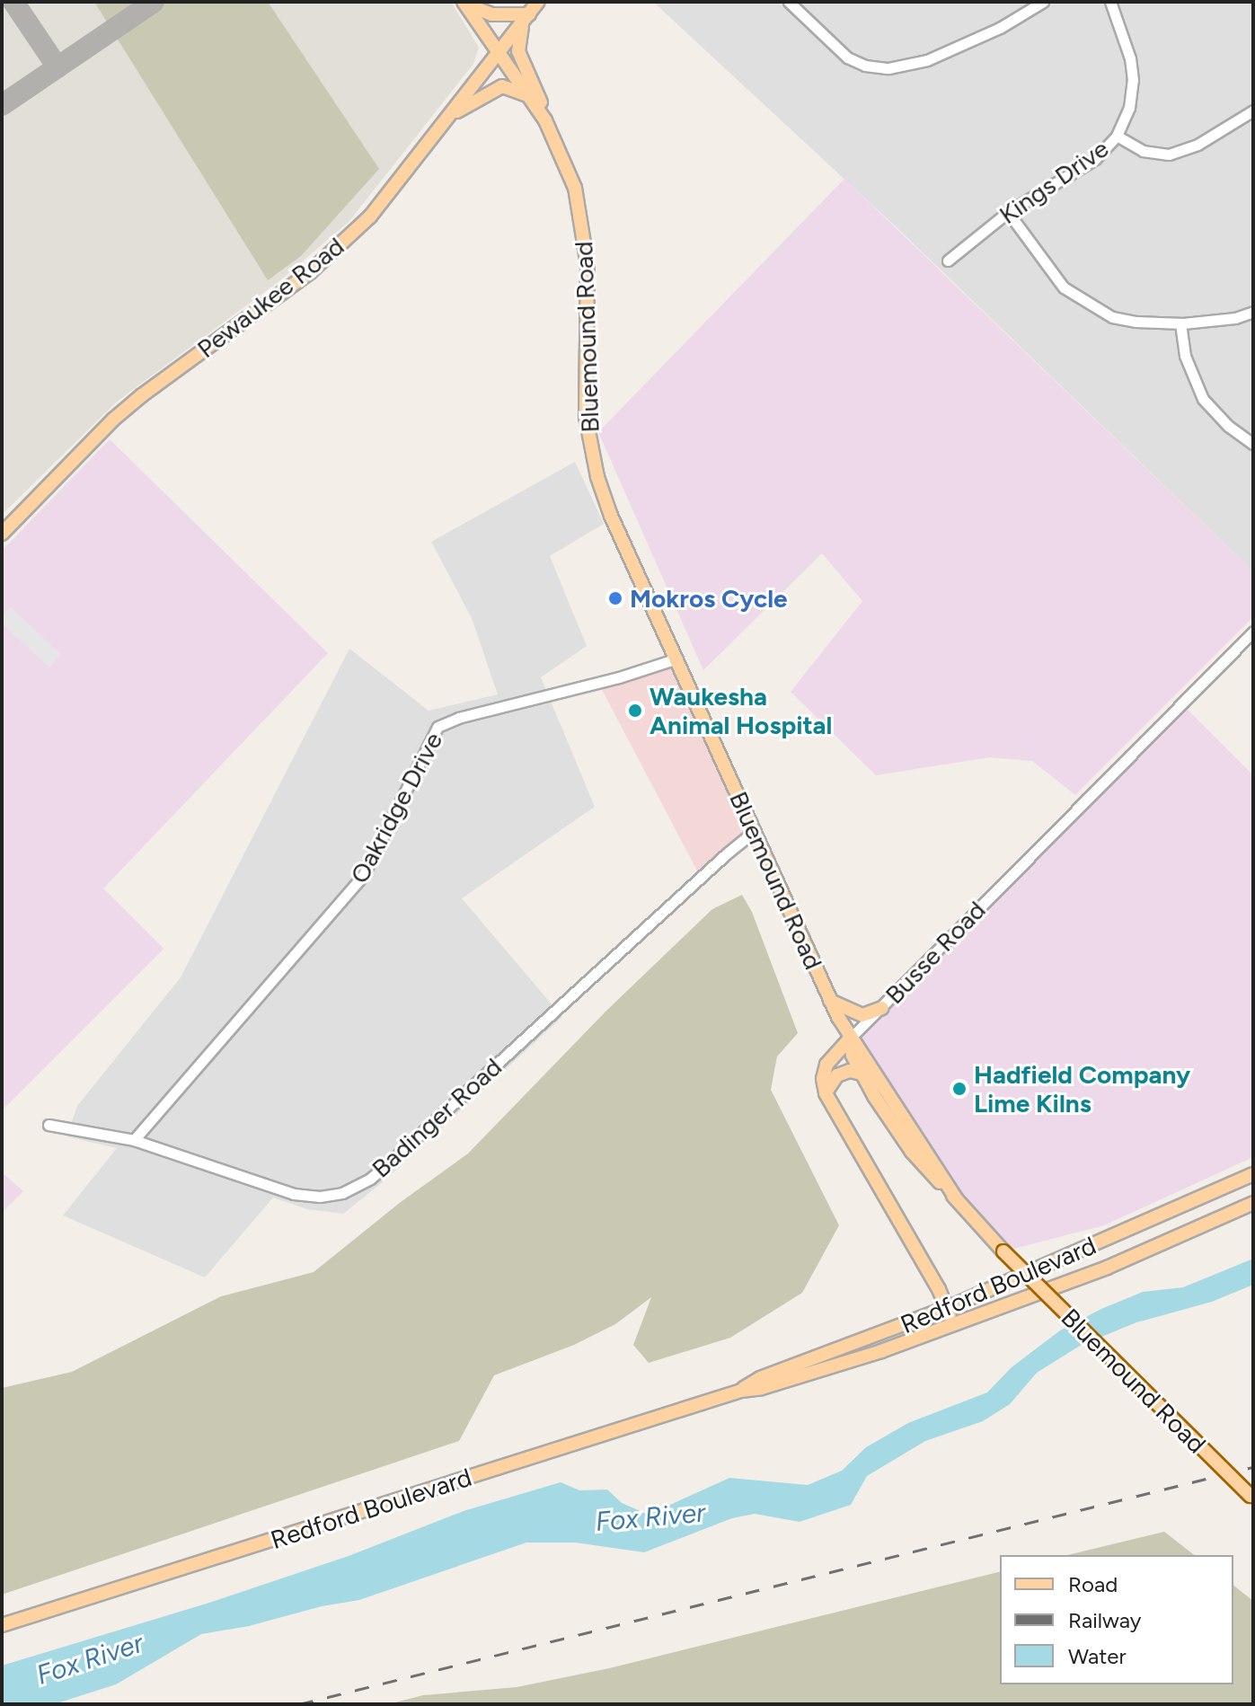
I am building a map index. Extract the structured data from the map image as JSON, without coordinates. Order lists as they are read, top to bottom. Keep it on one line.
{"streets":{"main road":["Pewaukee Road","Bluemound Road","Busse Road","Redford Boulevard"],"street":["Kings Drive","Oakridge Drive","Badinger Road"]},"crossings":[["Pewaukee Road","Bluemound Road"],["Bluemound Road","Oakridge Drive"],["Bluemound Road","Busse Road"],["Bluemound Road","Badinger Road"],["Oakridge Drive","Badinger Road"]],"water":["Fox River"],"places":["Mokros Cycle","Waukesha Animal Hospital","Hadfield Company Lime Kilns"],"legend":["Road","Railway","Water"]}
